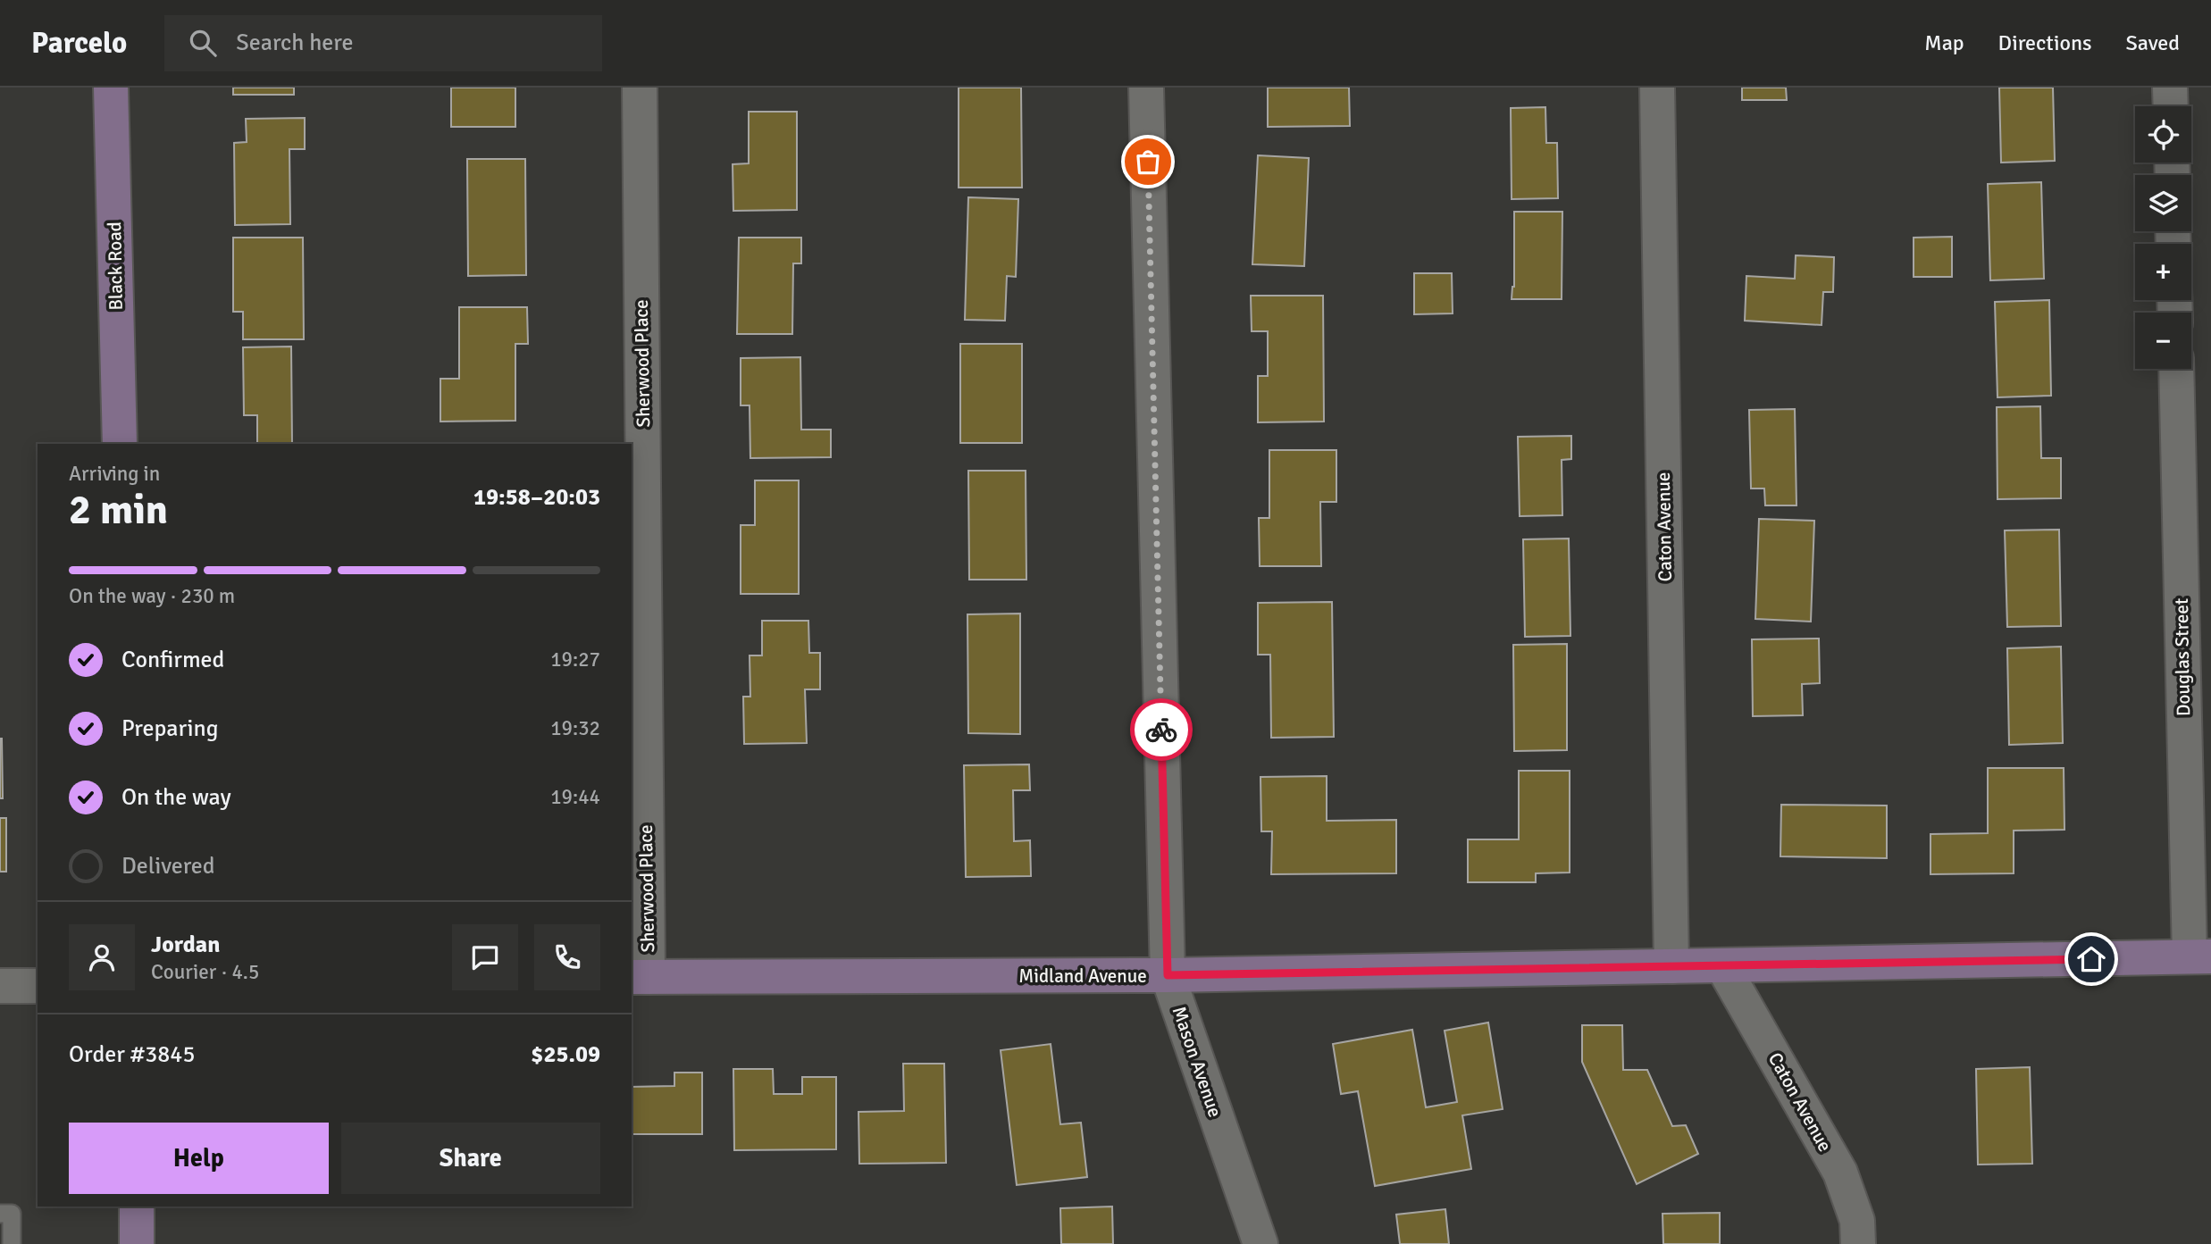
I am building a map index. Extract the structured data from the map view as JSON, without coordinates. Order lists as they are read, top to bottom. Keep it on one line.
{"streets":{"main road":["Black Road","Midland Avenue"],"street":["Sherwood Place","Caton Avenue","Douglas Street","Mason Avenue"]},"crossings":[["Sherwood Place","Midland Avenue"],["Caton Avenue","Midland Avenue"],["Douglas Street","Midland Avenue"],["Midland Avenue","Mason Avenue"]],"page":{"header":"Parcelo","search":"Search here","nav":["Map","Directions","Saved"],"map_buttons":["+","−"],"heading":["2 min","Arriving in","19:58–20:03"],"panel":["Jordan","Courier · 4.5","Order #3845","$25.09"],"bar":"On the way · 230 m","list":[["Confirmed","19:27"],["Preparing","19:32"],["On the way","19:44"],"Delivered"],"buttons":["Help","Share"]}}
